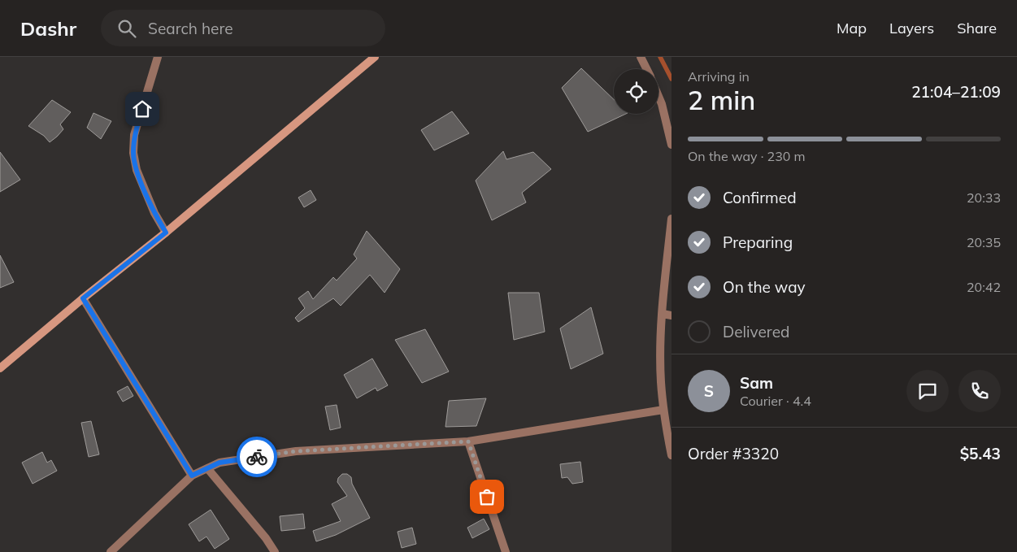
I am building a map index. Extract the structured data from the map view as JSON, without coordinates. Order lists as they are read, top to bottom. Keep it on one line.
{"page":{"header":"Dashr","search":"Search here","nav":["Map","Layers","Share"],"heading":["2 min","Arriving in","21:04–21:09"],"panel":["Sam","Courier · 4.4","Order #3320","$5.43"],"bar":"On the way · 230 m","list":[["Confirmed","20:33"],["Preparing","20:35"],["On the way","20:42"],"Delivered"],"round":"S"}}
